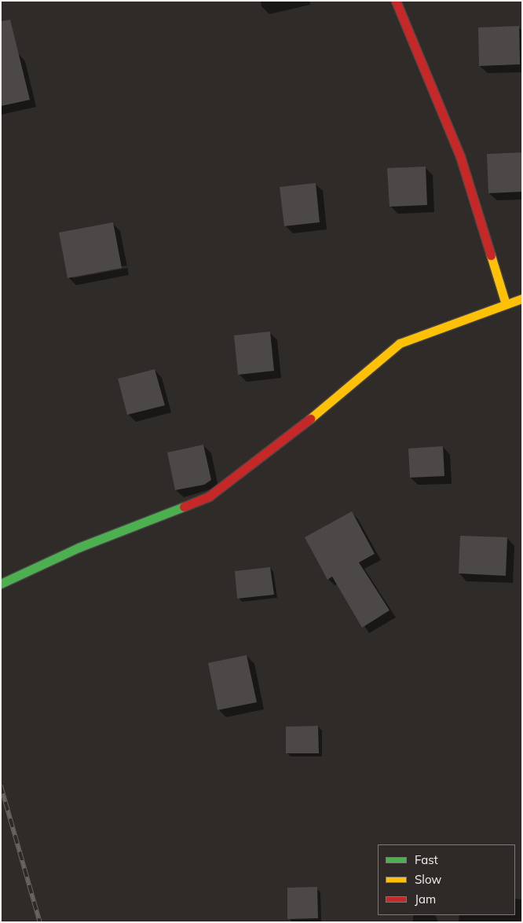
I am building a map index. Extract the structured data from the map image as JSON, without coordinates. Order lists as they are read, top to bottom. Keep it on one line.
{"legend":["Fast","Slow","Jam"]}
